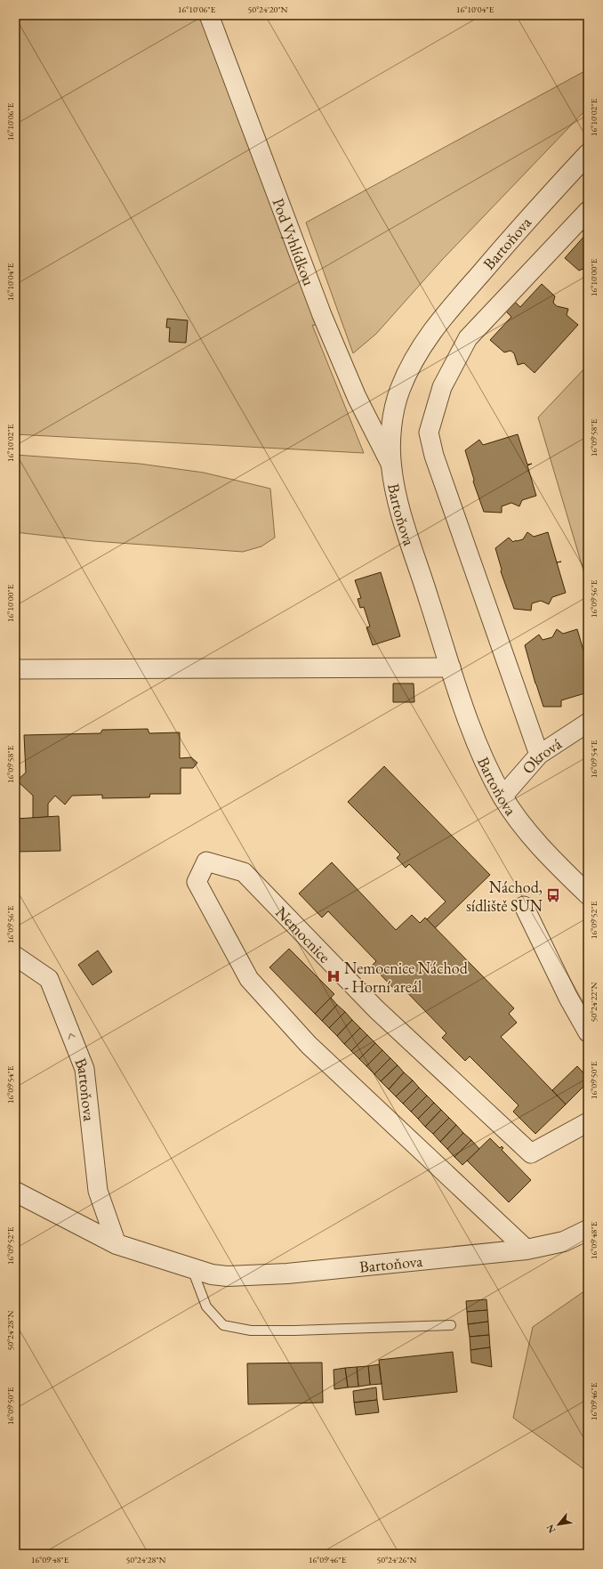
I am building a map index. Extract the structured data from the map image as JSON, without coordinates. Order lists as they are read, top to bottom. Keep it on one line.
{"streets":{"street":["Pod Vyhlídkou","Bartoňova","Okrová","Nemocnice"]},"crossings":[["Pod Vyhlídkou","Bartoňova"],["Bartoňova","Okrová"],["Bartoňova","Nemocnice"]],"places":{"bus stop":["Náchod, sídliště SUN"],"hospital":["Nemocnice Náchod - Horní areál"]},"north":"bottom left","coordinates":["16°10'06\"E","50°24'20\"N","16°10'04\"E","16°10'02\"E","16°10'00\"E","16°09'58\"E","16°09'56\"E","16°09'54\"E","16°09'52\"E","50°24'22\"N","16°09'50\"E","16°09'48\"E","50°24'28\"N","16°09'46\"E","50°24'26\"N"]}
